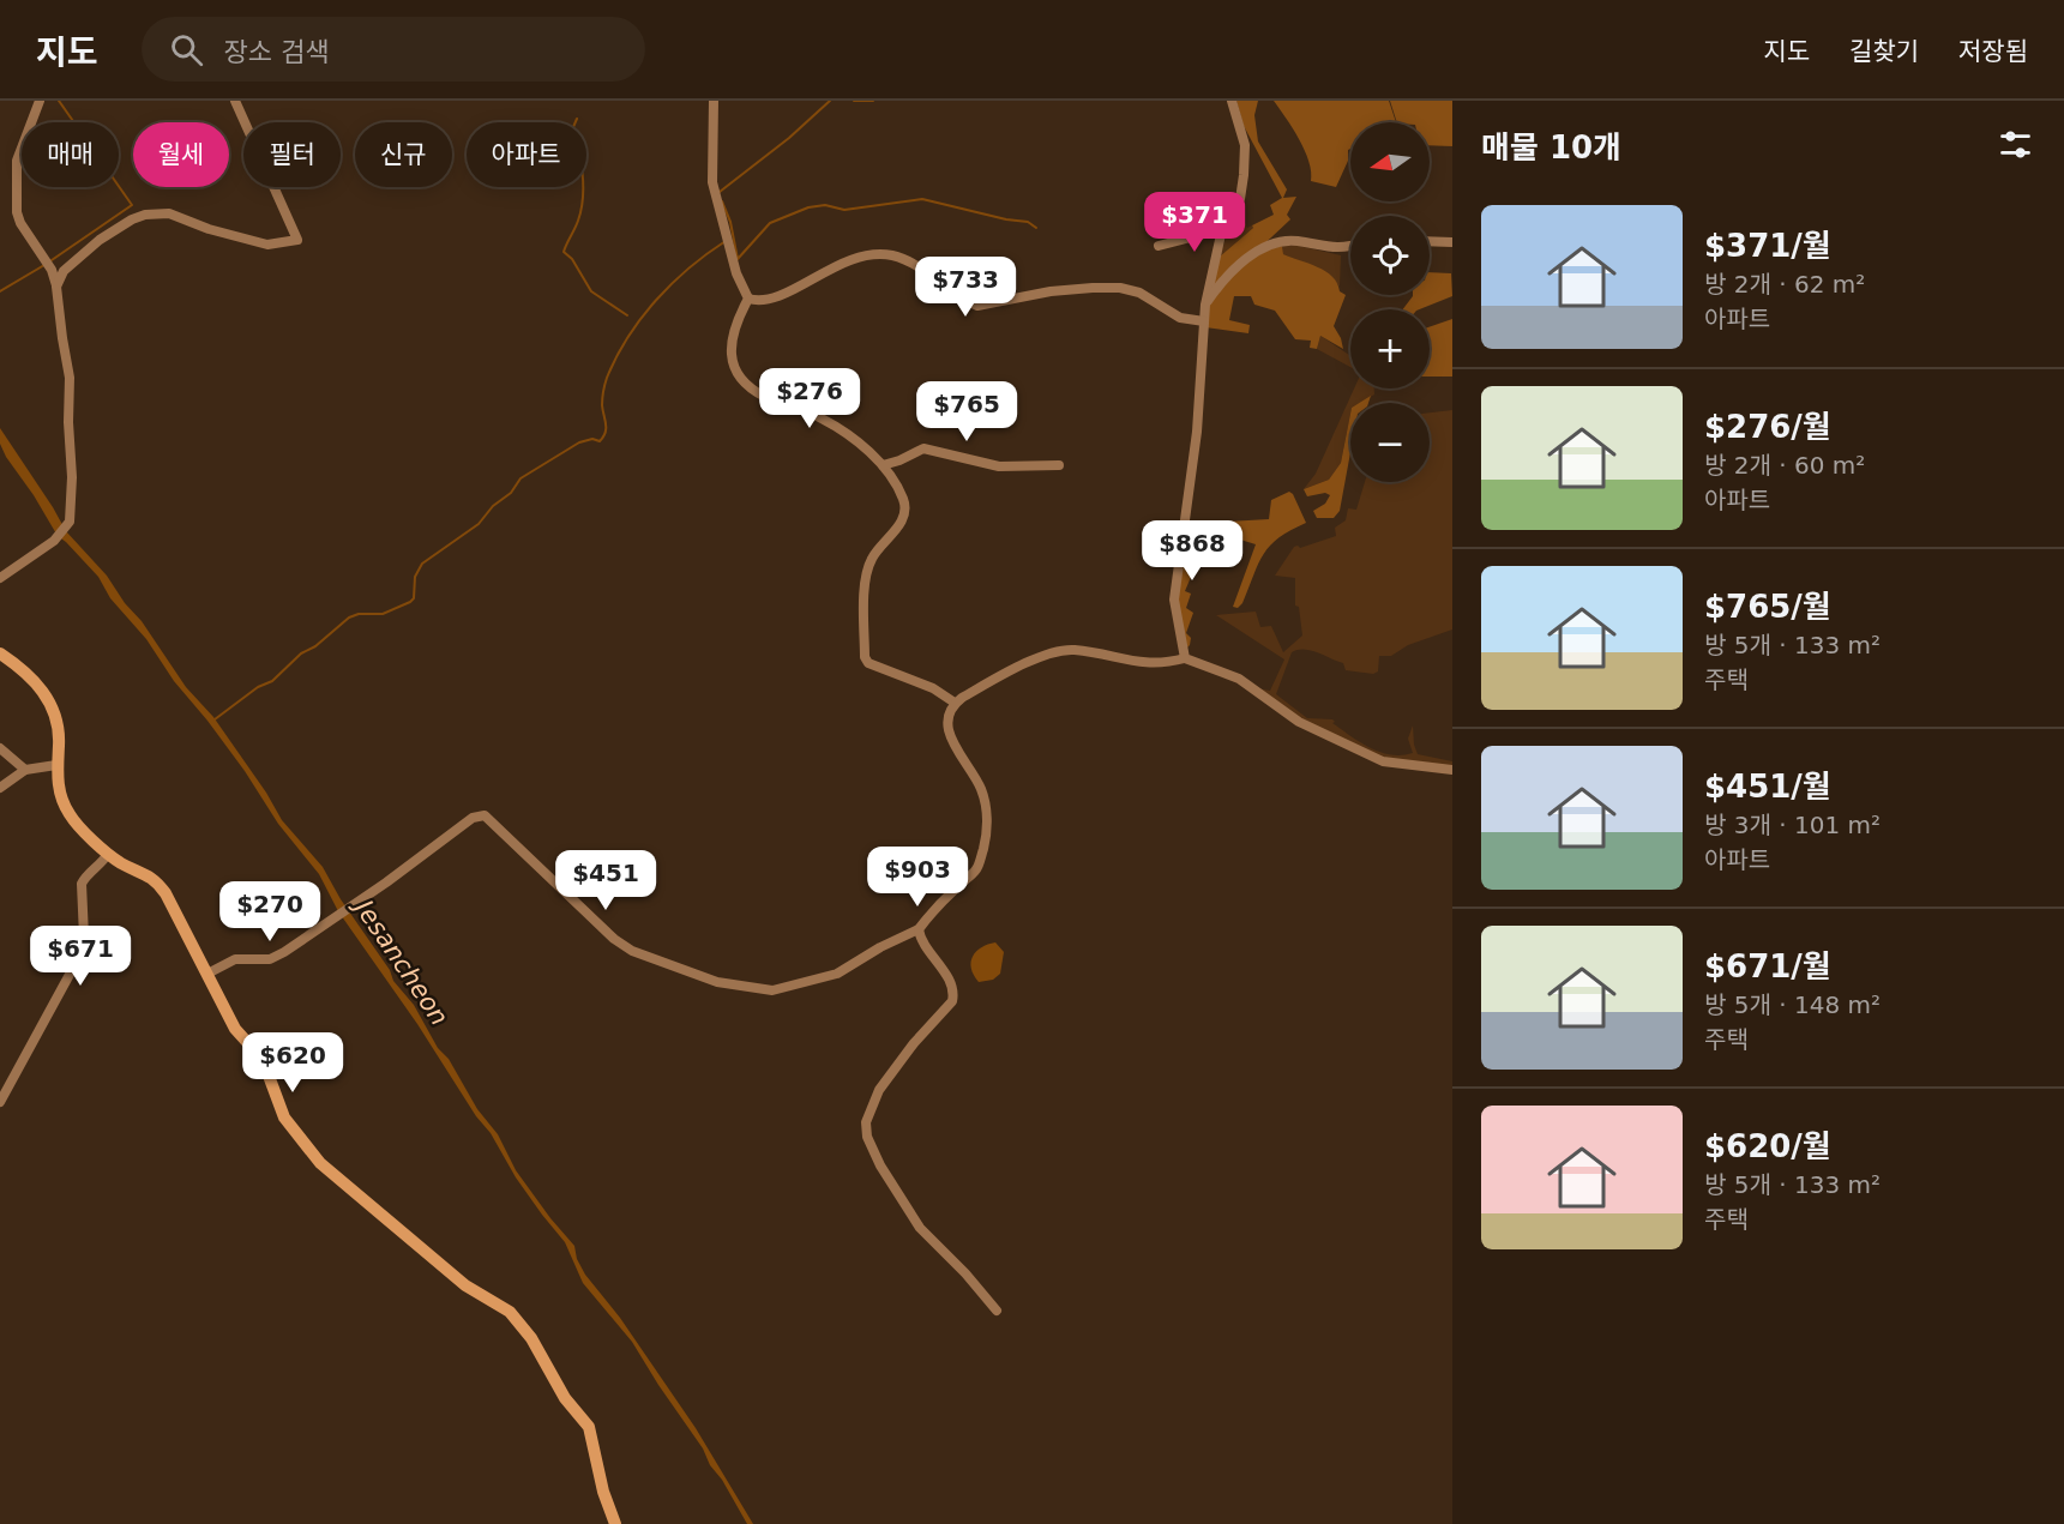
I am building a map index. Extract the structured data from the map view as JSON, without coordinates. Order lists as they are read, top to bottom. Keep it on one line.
{"water":["Jesancheon"],"north":"left","page":{"header":"지도","search":"장소 검색","nav":["지도","길찾기","저장됨"],"heading":"매물 10개","map_buttons":["+","−"],"chip":["매매","월세","필터","신규","아파트"],"list":[{"name":"$371/월","note":"방 2개 · 62 m² · 아파트"},{"name":"$276/월","note":"방 2개 · 60 m² · 아파트"},{"name":"$765/월","note":"방 5개 · 133 m² · 주택"},{"name":"$451/월","note":"방 3개 · 101 m² · 아파트"},{"name":"$671/월","note":"방 5개 · 148 m² · 주택"},{"name":"$620/월","note":"방 5개 · 133 m² · 주택"}],"price":["$371","$733","$276","$765","$868","$903","$451","$270","$671","$620"]}}
